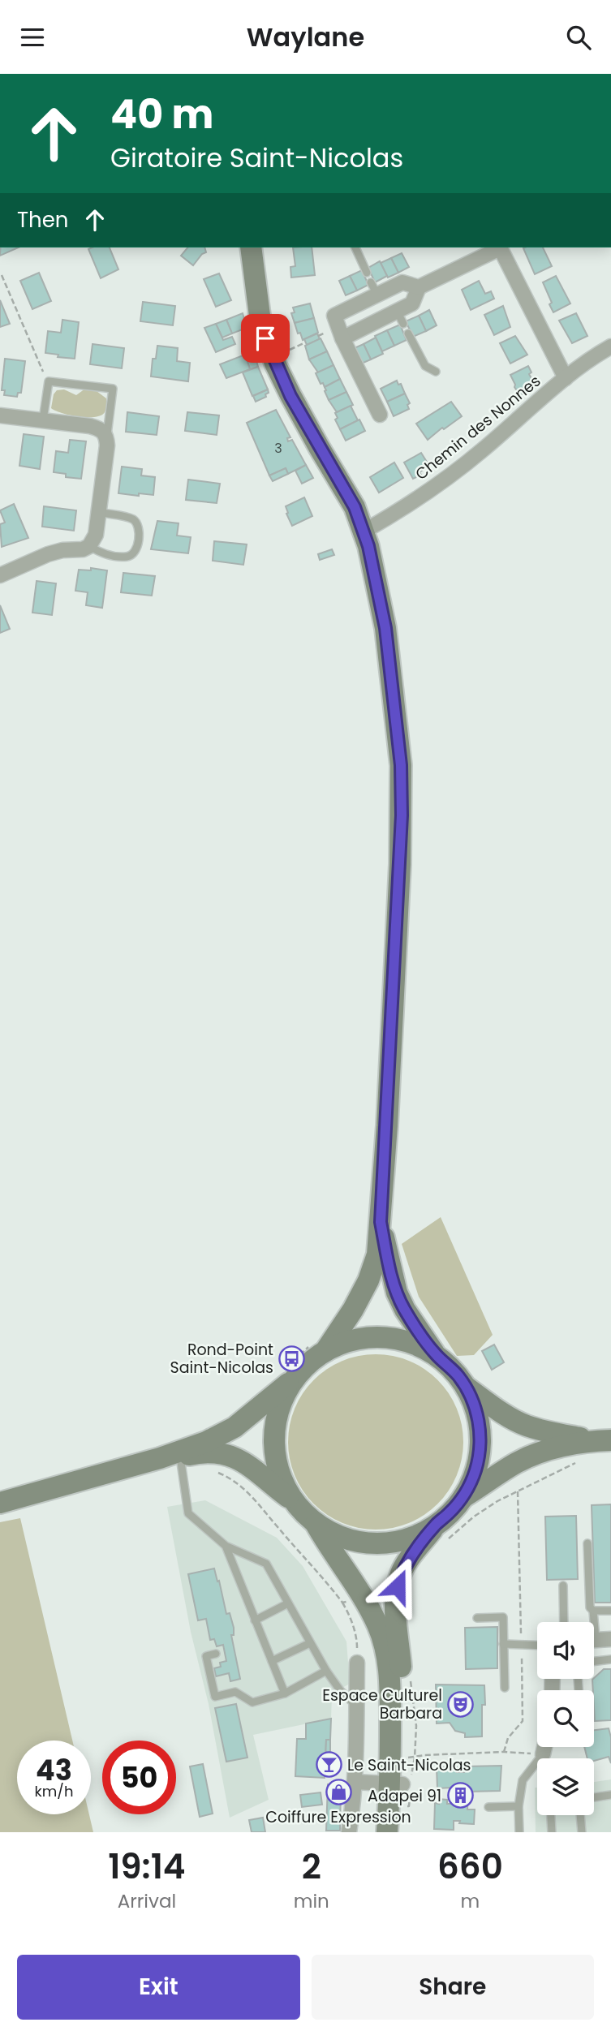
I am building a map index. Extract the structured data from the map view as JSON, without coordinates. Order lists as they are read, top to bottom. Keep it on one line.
{"streets":{"street":["Chemin des Nonnes"]},"places":{"bus stop":["Rond-Point Saint-Nicolas"],"theatre":["Espace Culturel Barbara"],"bar":["Le Saint-Nicolas"],"shop":["Coiffure Expression"],"building":["Adapei 91"]},"house_numbers":["3"],"page":{"header":"Waylane","turn":["40 m","Giratoire Saint-Nicolas"],"then":"Then","speed":"43 km/h","limit":"50","eta":["19:14","Arrival","2","min","660","m"],"buttons":["Exit","Share"]}}
